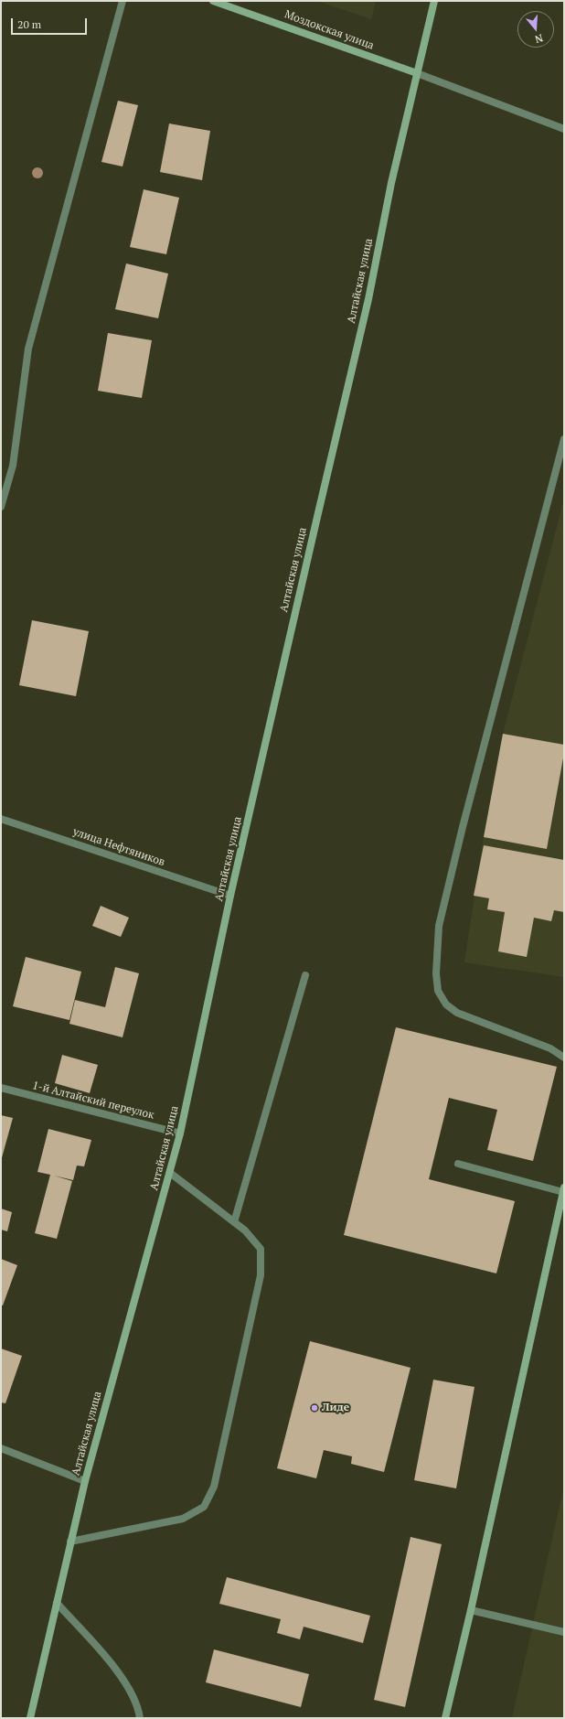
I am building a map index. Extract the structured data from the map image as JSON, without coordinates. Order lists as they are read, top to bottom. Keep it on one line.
{"streets":{"main road":["Моздокская улица","Алтайская улица"],"street":["улица Нефтяников","1-й Алтайский переулок"]},"crossings":[["Моздокская улица","Алтайская улица"],["Алтайская улица","улица Нефтяников"],["Алтайская улица","1-й Алтайский переулок"]],"places":["Лиде"],"scale_bar":"20 m","north":"bottom"}
